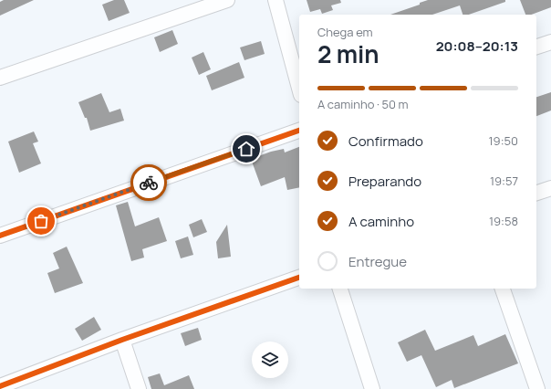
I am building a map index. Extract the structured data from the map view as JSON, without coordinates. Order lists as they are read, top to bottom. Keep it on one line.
{"page":{"heading":["2 min","Chega em","20:08–20:13"],"bar":"A caminho · 50 m","list":[["Confirmado","19:50"],["Preparando","19:57"],["A caminho","19:58"],"Entregue"]}}
